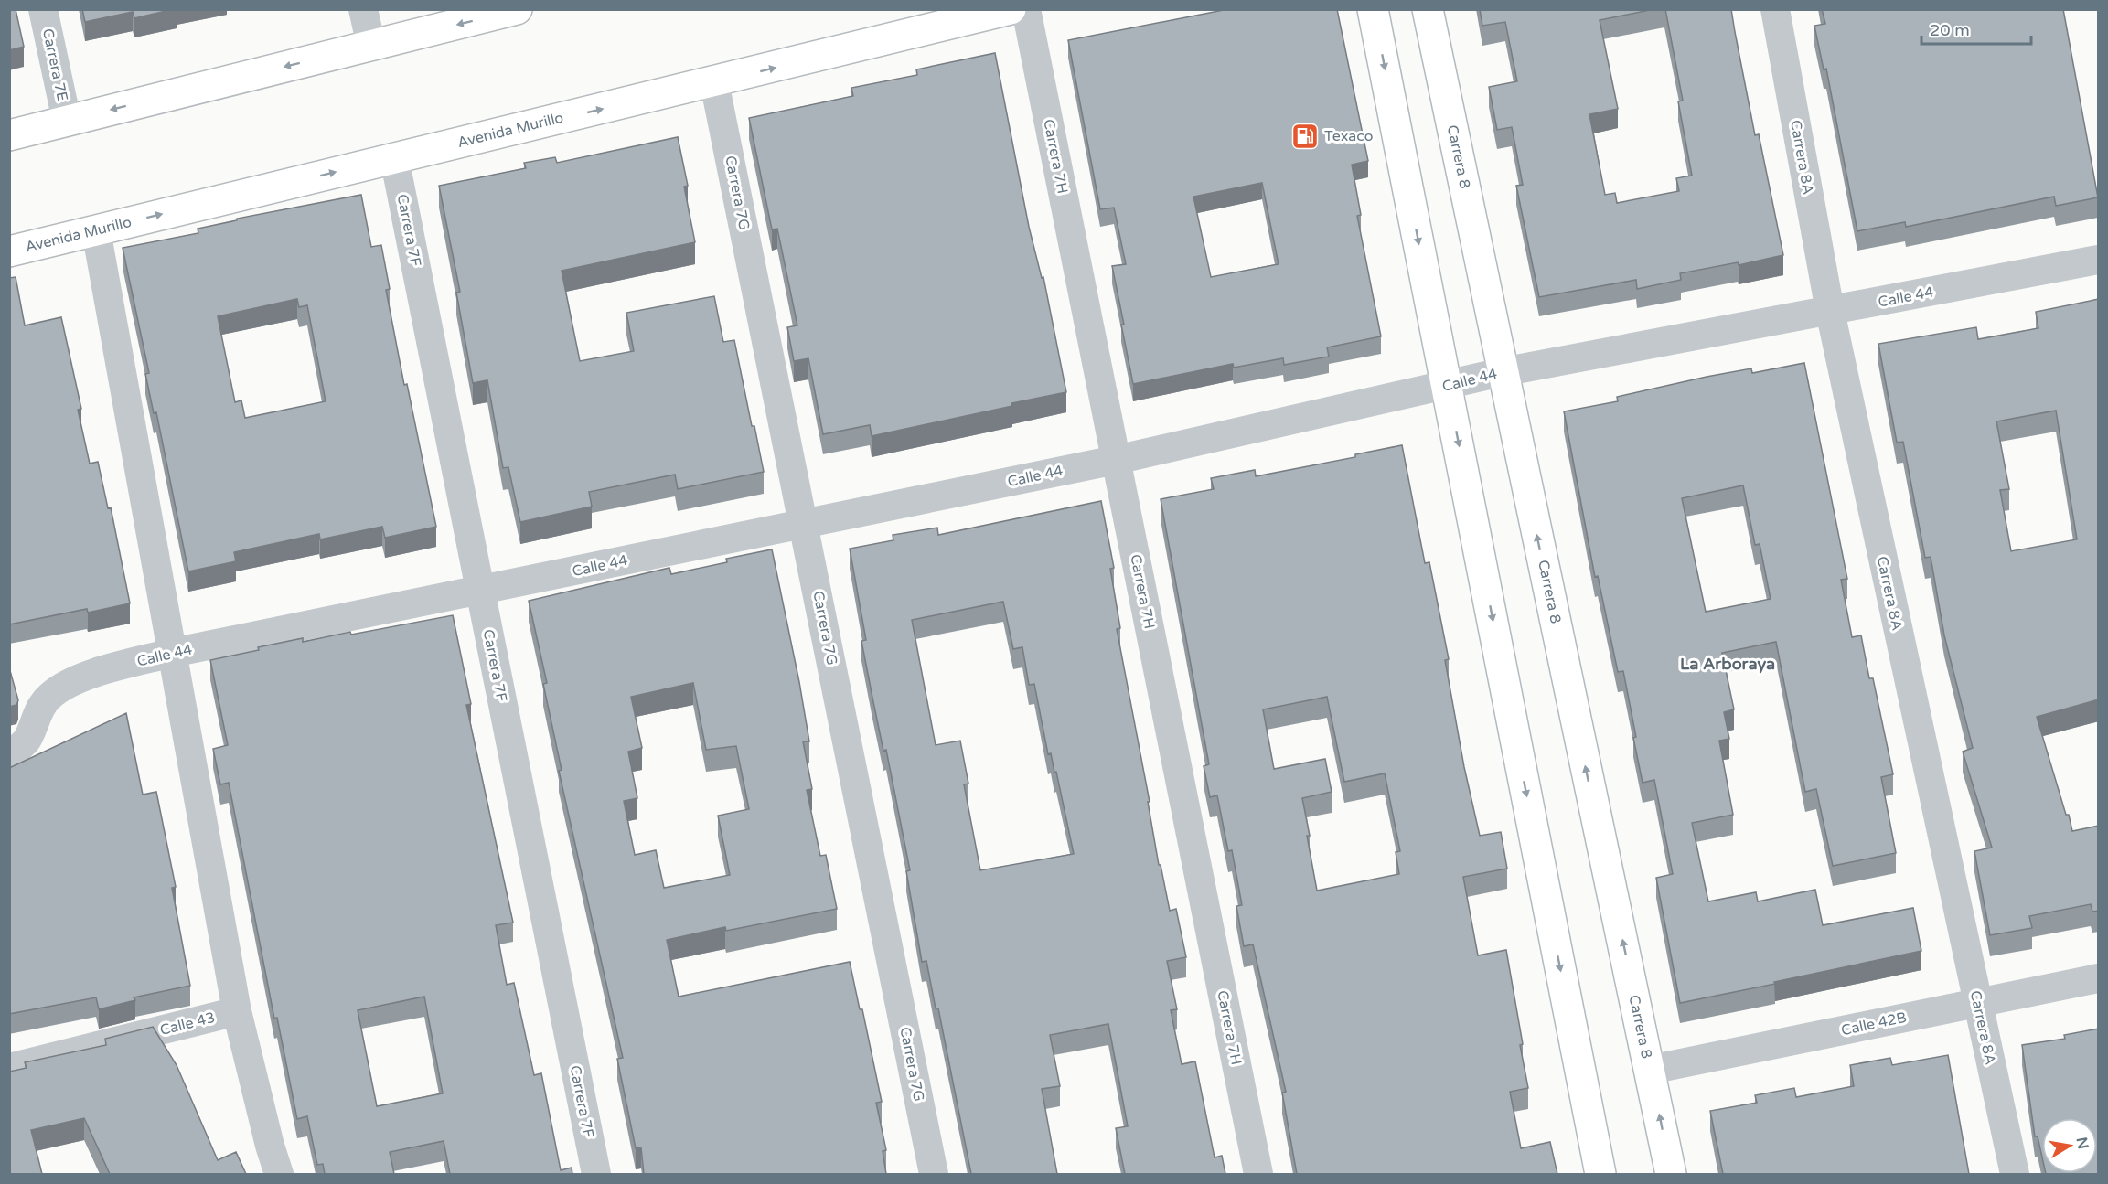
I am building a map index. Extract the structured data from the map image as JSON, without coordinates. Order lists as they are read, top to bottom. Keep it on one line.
{"streets":{"street":["Carrera 7E","Avenida Murillo","Carrera 7H","Carrera 8","Carrera 8A","Carrera 7G","Carrera 7F","Calle 44","Calle 43","Calle 42B"]},"crossings":[["Avenida Murillo","Carrera 7G"],["Avenida Murillo","Carrera 7F"],["Carrera 7H","Calle 44"],["Carrera 8","Calle 44"],["Carrera 8","Calle 42B"],["Carrera 8A","Calle 44"],["Carrera 8A","Calle 42B"],["Carrera 7G","Calle 44"],["Carrera 7F","Calle 44"]],"districts":["La Arboraya"],"places":{"fuel station":["Texaco"]},"scale_bar":"20 m","north":"right"}
